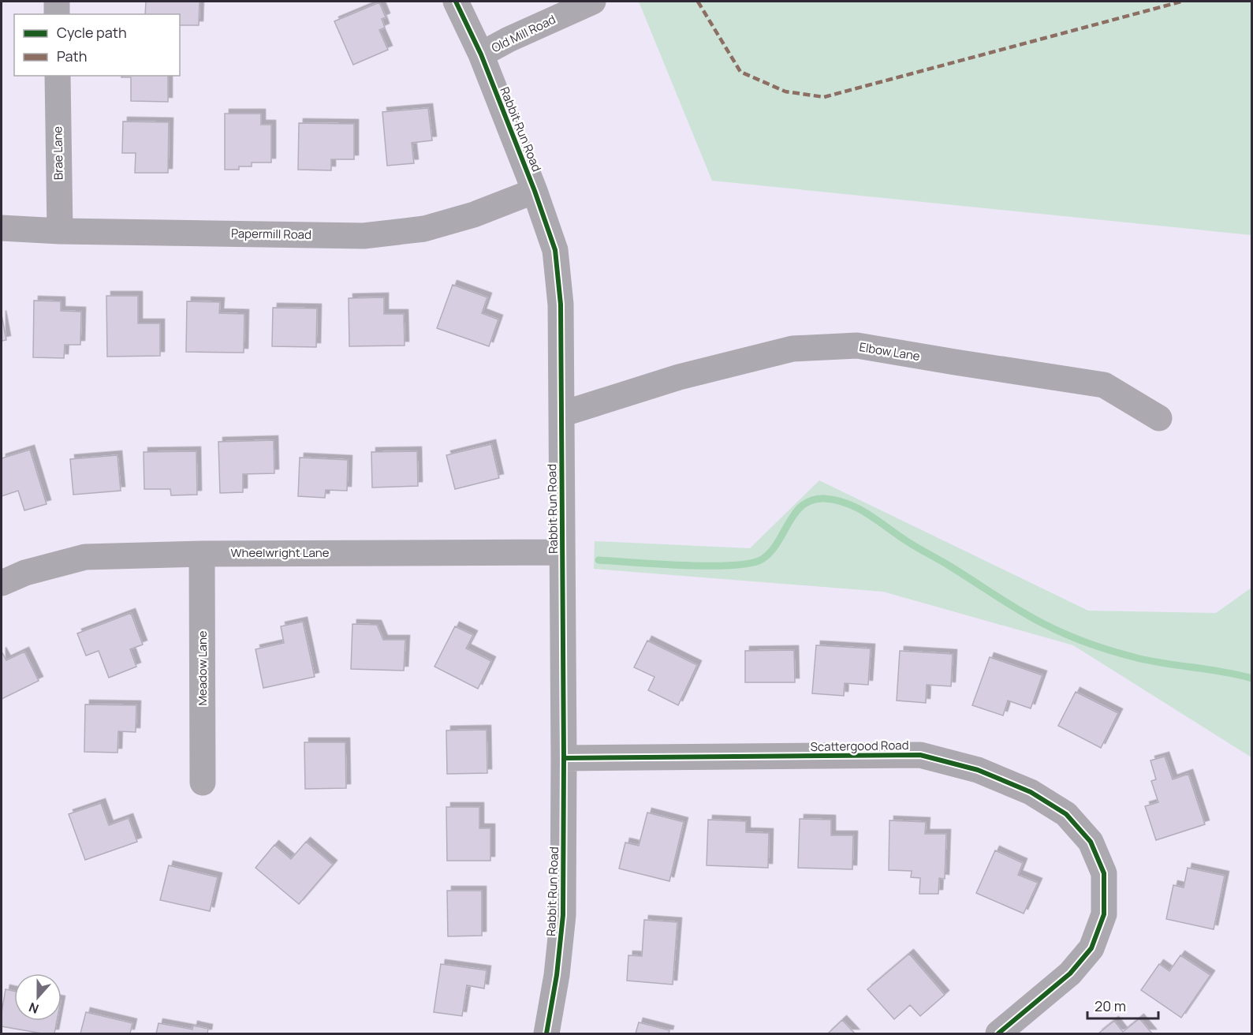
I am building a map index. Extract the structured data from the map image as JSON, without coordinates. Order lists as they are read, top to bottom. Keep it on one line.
{"streets":{"street":["Old Mill Road","Rabbit Run Road","Brae Lane","Papermill Road","Elbow Lane","Wheelwright Lane","Meadow Lane","Scattergood Road"]},"crossings":[["Old Mill Road","Rabbit Run Road"],["Rabbit Run Road","Papermill Road"],["Rabbit Run Road","Elbow Lane"],["Rabbit Run Road","Wheelwright Lane"],["Rabbit Run Road","Scattergood Road"],["Brae Lane","Papermill Road"],["Wheelwright Lane","Meadow Lane"]],"legend":["Cycle path","Path"],"scale_bar":"20 m","north":"bottom"}
